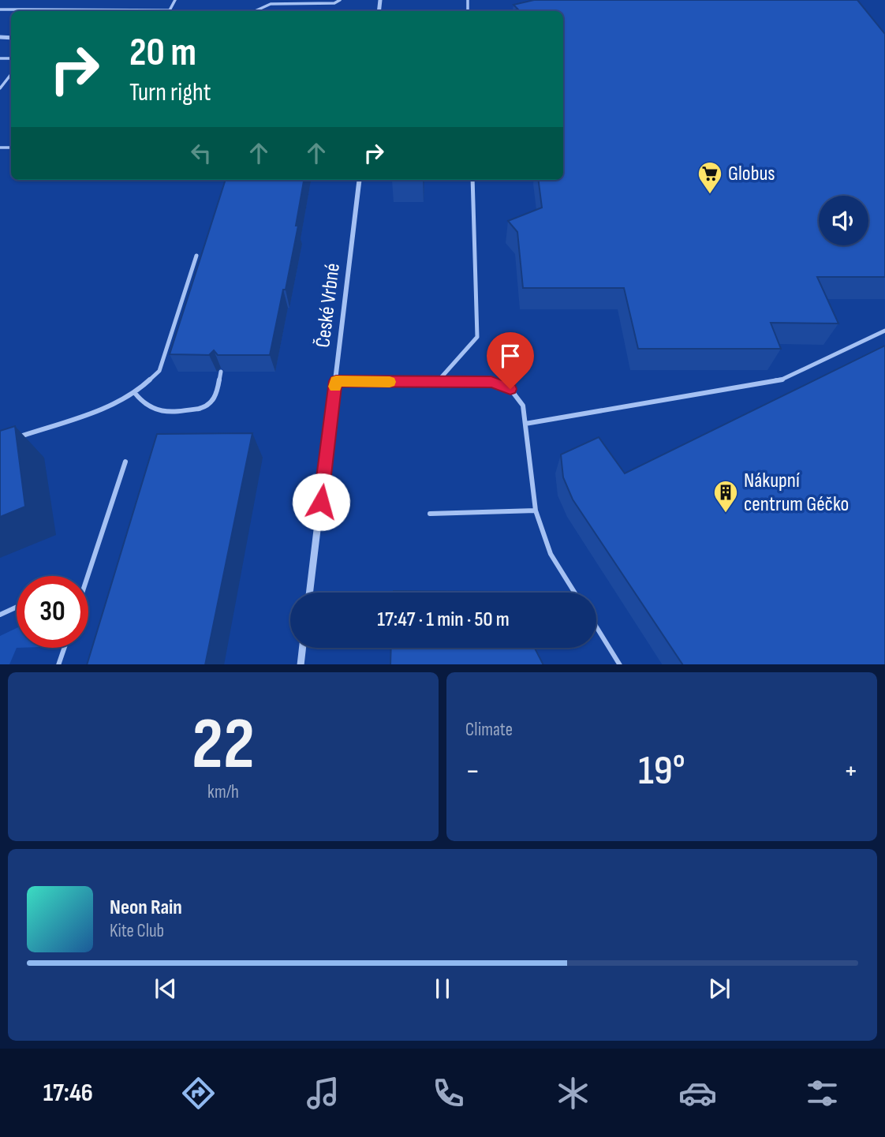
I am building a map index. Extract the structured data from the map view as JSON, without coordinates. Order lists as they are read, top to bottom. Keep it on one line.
{"streets":{"street":["České Vrbné"]},"places":{"supermarket":["Globus"],"building":["Nákupní centrum Géčko"]},"page":{"turn":["20 m","Turn right"],"limit":"30","trip":"17:47 · 1 min · 50 m","tile":[["22","km/h"],"Climate"],"heat":["−","19°","+"],"song":["Neon Rain","Kite Club"],"tabs":"17:46"}}
